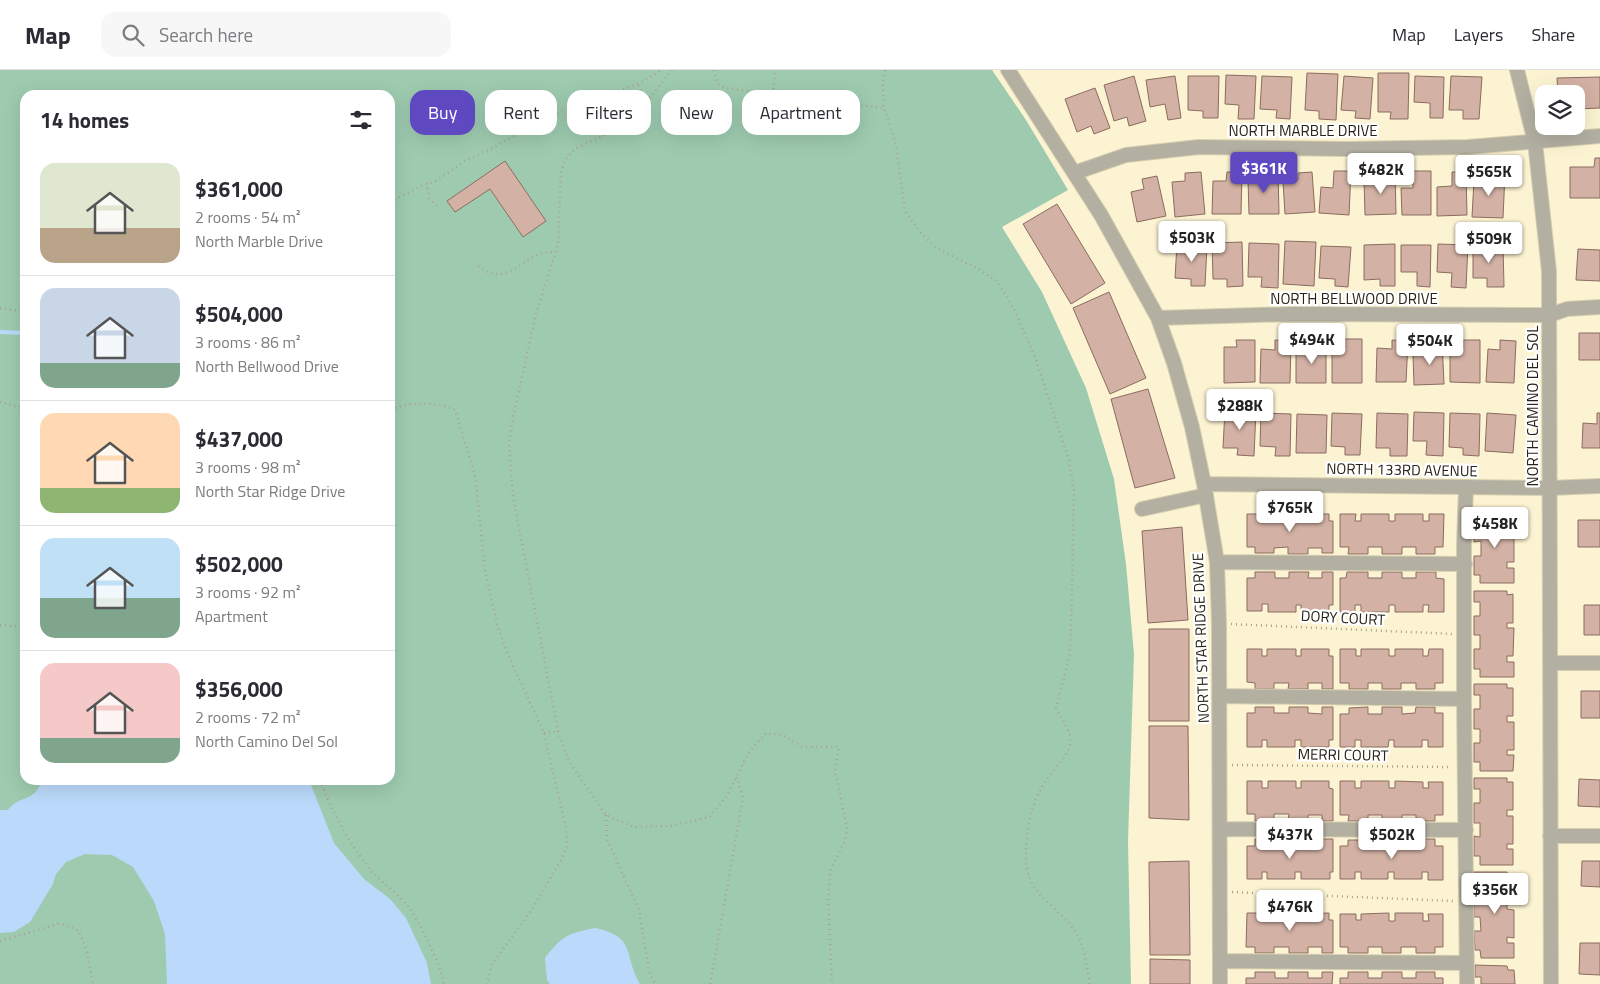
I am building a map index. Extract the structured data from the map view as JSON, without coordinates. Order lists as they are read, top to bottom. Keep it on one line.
{"streets":{"street":["NORTH MARBLE DRIVE","NORTH BELLWOOD DRIVE","NORTH CAMINO DEL SOL","NORTH 133RD AVENUE","NORTH STAR RIDGE DRIVE"],"path":["DORY COURT","MERRI COURT"]},"crossings":[["NORTH MARBLE DRIVE","NORTH CAMINO DEL SOL"],["NORTH MARBLE DRIVE","NORTH STAR RIDGE DRIVE"],["NORTH BELLWOOD DRIVE","NORTH CAMINO DEL SOL"],["NORTH BELLWOOD DRIVE","NORTH STAR RIDGE DRIVE"],["NORTH CAMINO DEL SOL","NORTH 133RD AVENUE"],["NORTH 133RD AVENUE","NORTH STAR RIDGE DRIVE"],["DORY COURT","NORTH STAR RIDGE DRIVE"],["NORTH STAR RIDGE DRIVE","MERRI COURT"]],"page":{"header":"Map","search":"Search here","nav":["Map","Layers","Share"],"chip":["Buy","Rent","Filters","New","Apartment"],"heading":"14 homes","list":[{"name":"$361,000","note":"2 rooms · 54 m² · North Marble Drive"},{"name":"$504,000","note":"3 rooms · 86 m² · North Bellwood Drive"},{"name":"$437,000","note":"3 rooms · 98 m² · North Star Ridge Drive"},{"name":"$502,000","note":"3 rooms · 92 m² · Apartment"},{"name":"$356,000","note":"2 rooms · 72 m² · North Camino Del Sol"}],"price":["$361K","$482K","$565K","$503K","$509K","$494K","$504K","$288K","$765K","$458K","$437K","$502K","$356K","$476K"]}}
